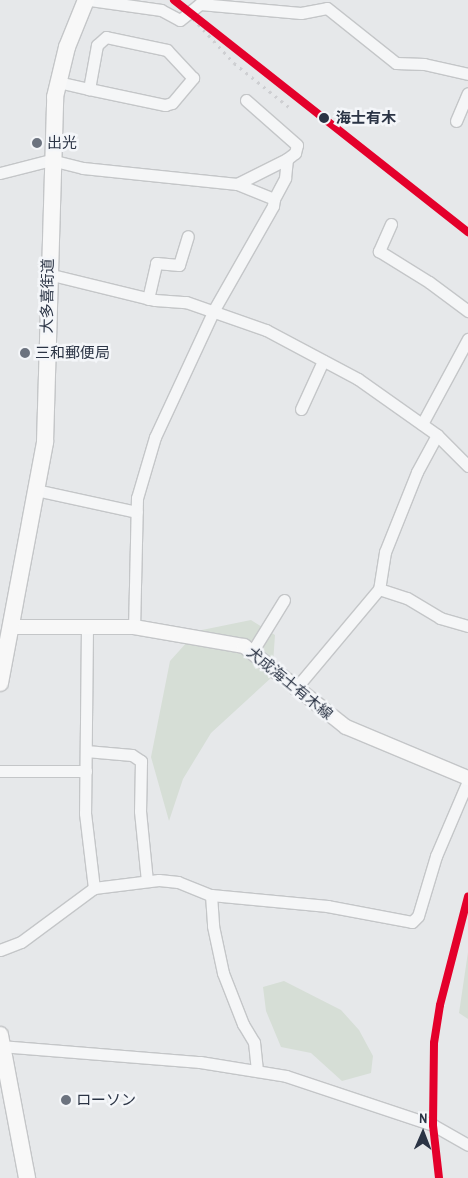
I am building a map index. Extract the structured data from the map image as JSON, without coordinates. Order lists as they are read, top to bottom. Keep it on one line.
{"streets":{"highway":["大多喜街道"],"main road":["犬成海士有木線"]},"crossings":[["大多喜街道","犬成海士有木線"]],"places":["海士有木","出光","三和郵便局","ローソン"],"north":"top"}
